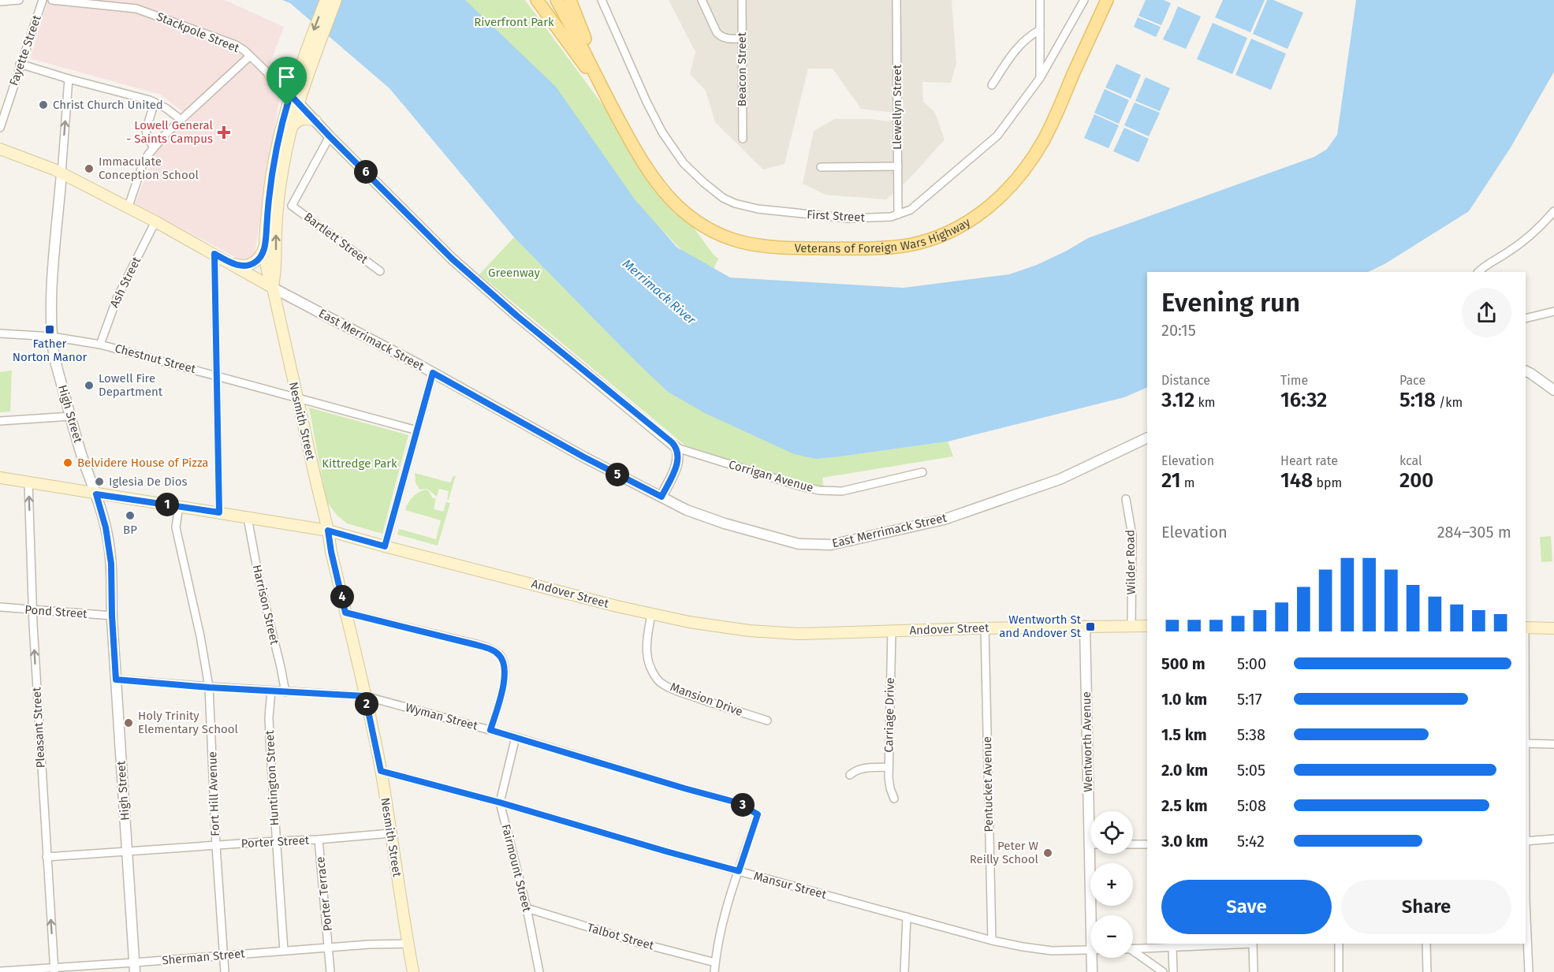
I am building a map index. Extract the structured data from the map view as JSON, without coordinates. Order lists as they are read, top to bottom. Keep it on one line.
{"streets":{"main road":["Veterans of Foreign Wars Highway","East Merrimack Street","Nesmith Street","Andover Street"],"street":["Stackpole Street","Fayette Street","Beacon Street","Llewellyn Street","First Street","Bartlett Street","Ash Street","Chestnut Street","High Street","Corrigan Avenue","Wilder Road","Harrison Street","Pond Street","Mansion Drive","Carriage Drive","Wyman Street","Pleasant Street","Wentworth Avenue","Huntington Street","Pentucket Avenue","Fort Hill Avenue","Porter Street","Fairmount Street","Mansur Street","Porter Terrace","Talbot Street","Sherman Street"]},"crossings":[["Stackpole Street","Bartlett Street"],["Stackpole Street","Nesmith Street"],["Stackpole Street","Corrigan Avenue"],["Llewellyn Street","First Street"],["Ash Street","East Merrimack Street"],["Ash Street","Chestnut Street"],["East Merrimack Street","High Street"],["East Merrimack Street","Nesmith Street"],["Chestnut Street","High Street"],["Chestnut Street","Nesmith Street"],["High Street","Andover Street"],["High Street","Pond Street"],["High Street","Wyman Street"],["High Street","Porter Street"],["High Street","Sherman Street"],["Nesmith Street","Andover Street"],["Nesmith Street","Wyman Street"],["Nesmith Street","Porter Street"],["Nesmith Street","Mansur Street"],["Nesmith Street","Sherman Street"],["Wilder Road","Andover Street"],["Andover Street","Harrison Street"],["Andover Street","Mansion Drive"],["Andover Street","Carriage Drive"],["Andover Street","Pleasant Street"],["Andover Street","Wentworth Avenue"],["Andover Street","Pentucket Avenue"],["Andover Street","Fort Hill Avenue"],["Harrison Street","Wyman Street"],["Pond Street","Pleasant Street"],["Wyman Street","Huntington Street"],["Wyman Street","Fort Hill Avenue"],["Wyman Street","Fairmount Street"],["Wyman Street","Mansur Street"],["Pleasant Street","Porter Street"],["Pleasant Street","Sherman Street"],["Huntington Street","Porter Street"],["Huntington Street","Sherman Street"],["Pentucket Avenue","Mansur Street"],["Fort Hill Avenue","Porter Street"],["Fort Hill Avenue","Sherman Street"],["Porter Street","Porter Terrace"],["Fairmount Street","Mansur Street"],["Fairmount Street","Talbot Street"],["Porter Terrace","Sherman Street"]],"one_way":["Pleasant Street"],"water":["Merrimack River"],"parks":["Riverfront Park","Greenway","Kittredge Park"],"places":{"other":["Christ Church United","Immaculate Conception School","Lowell Fire Department","Belvidere House of Pizza","Iglesia De Dios","BP","Holy Trinity Elementary School","Peter W Reilly School"],"health":["Lowell General - Saints Campus"],"transit":["Father Norton Manor","Wentworth St and Andover St"]},"page":{"pins":["6","5","1","4","2","3"],"heading":["Evening run","20:15"],"stats":[["Distance","3.12 km"],["Time","16:32"],["Pace","5:18 /km"],["Elevation","21 m"],["Heart rate","148 bpm"],["kcal","200"]],"chart":["Elevation","284–305 m"],"list":[{"name":"500 m","note":"5:00"},{"name":"1.0 km","note":"5:17"},{"name":"1.5 km","note":"5:38"},{"name":"2.0 km","note":"5:05"},{"name":"2.5 km","note":"5:08"},{"name":"3.0 km","note":"5:42"}],"map_buttons":["+","−"],"buttons":["Save","Share"]}}
